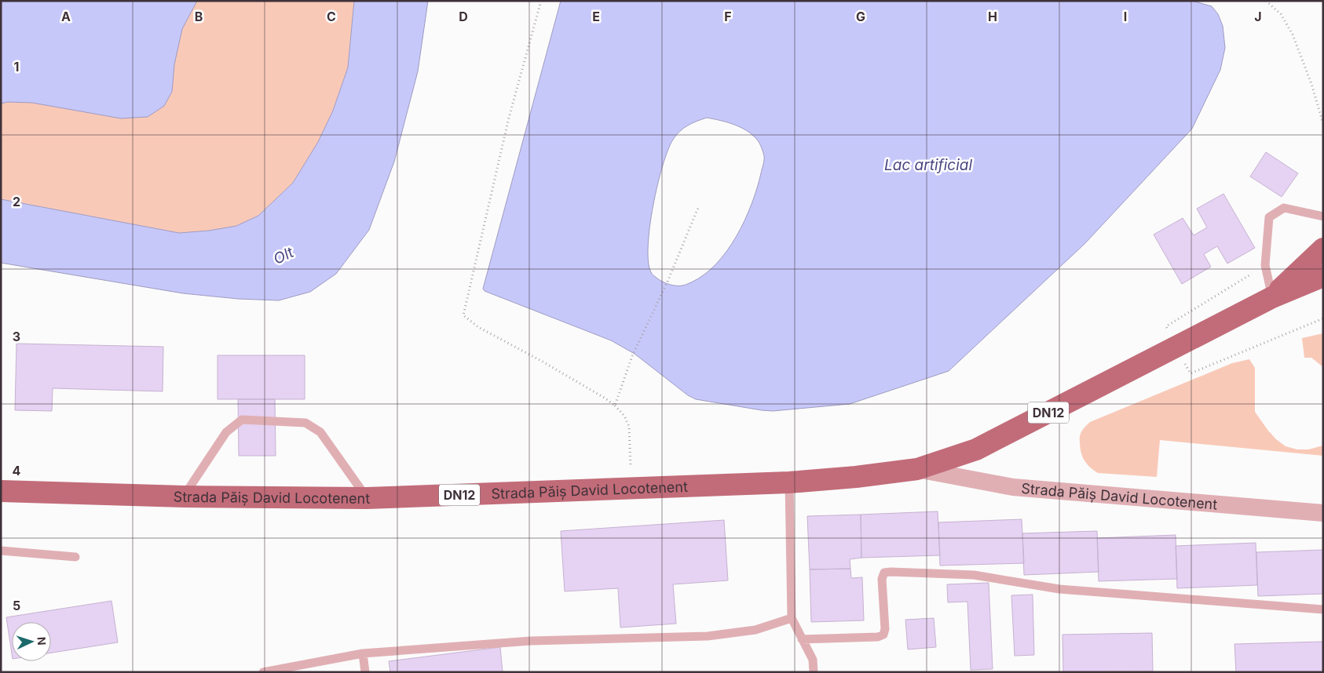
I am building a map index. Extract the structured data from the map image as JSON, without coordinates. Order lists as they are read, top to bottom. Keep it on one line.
{"streets":{"main road":["DN12","Strada Păiș David Locotenent"]},"water":["Lac artificial","Olt"],"north":"right","grid":{"columns":["A","B","C","D","E","F","G","H","I","J"],"rows":["1","2","3","4","5"]}}
